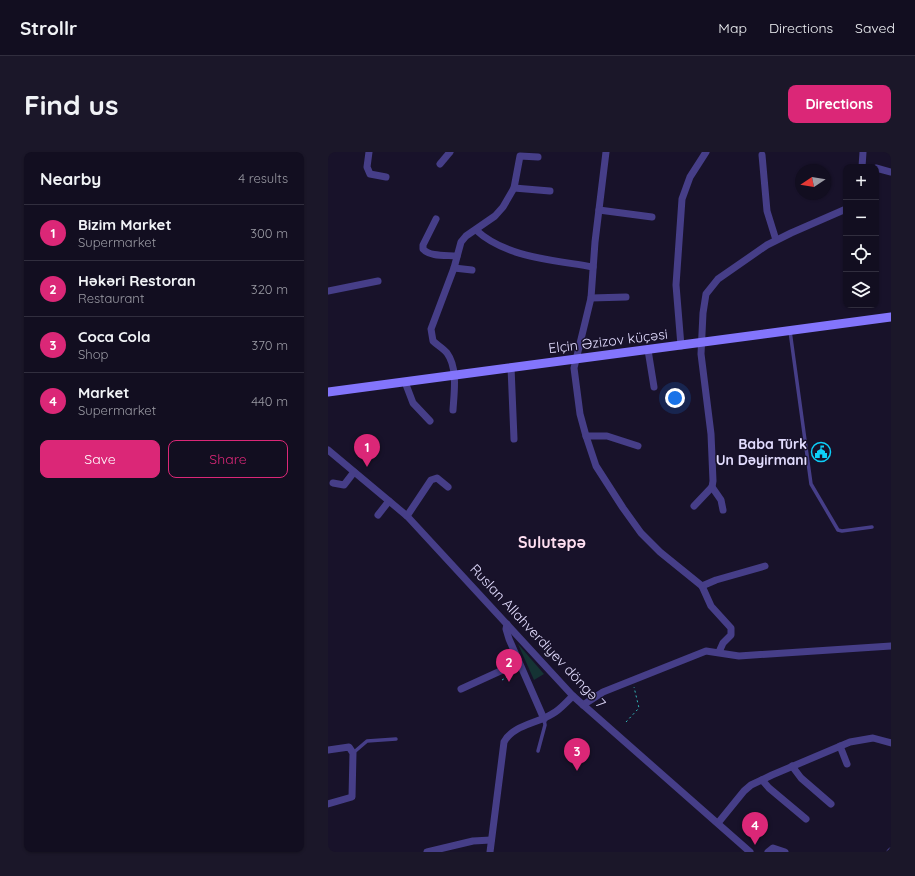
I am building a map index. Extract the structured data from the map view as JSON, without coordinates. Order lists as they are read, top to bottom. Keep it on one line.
{"streets":{"street":["Elçin Əzizov küçəsi","Ruslan Allahverdiyev döngə 7"]},"districts":["Sulutəpə"],"places":{"public building":["Baba Türk Un Dəyirmanı"]},"north":"left","page":{"header":"Strollr","nav":["Map","Directions","Saved"],"buttons":["Directions",["Save","Share"]],"title":"Find us","heading":["Nearby","4 results"],"map_buttons":["+","−"],"list":[{"mark":"1","name":"Bizim Market","note":"Supermarket","value":"300 m"},{"mark":"2","name":"Həkəri Restoran","note":"Restaurant","value":"320 m"},{"mark":"3","name":"Coca Cola","note":"Shop","value":"370 m"},{"mark":"4","name":"Market","note":"Supermarket","value":"440 m"}],"pins":["1","2","3","4"]}}
